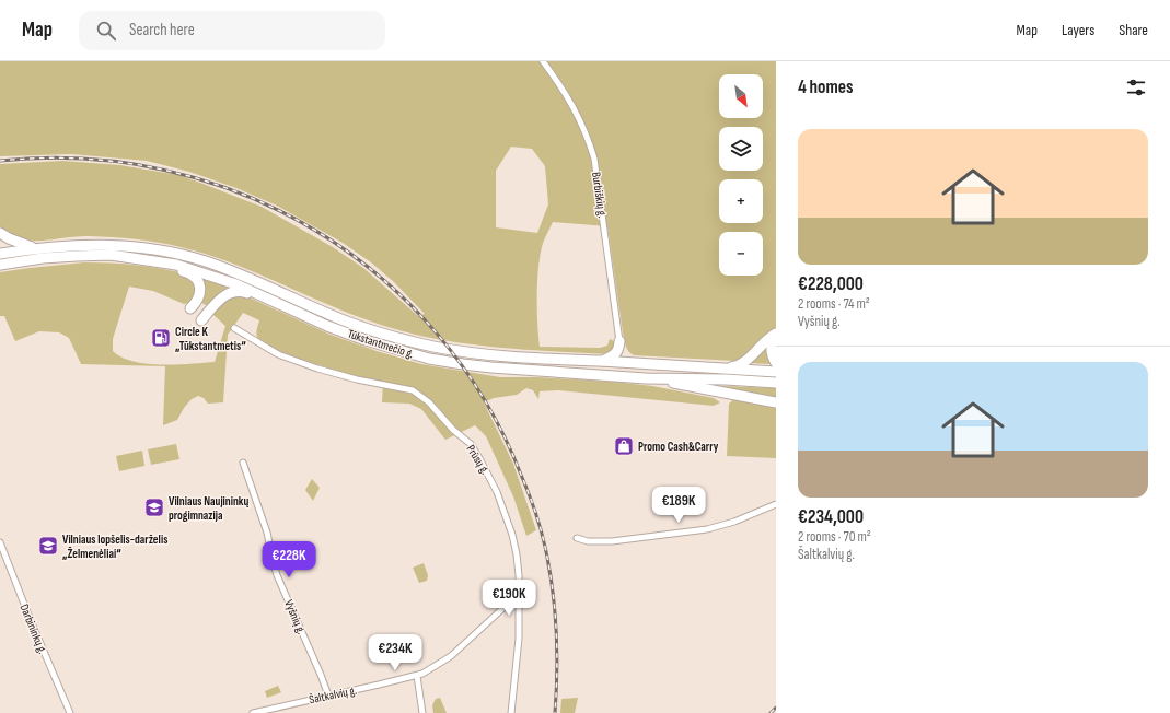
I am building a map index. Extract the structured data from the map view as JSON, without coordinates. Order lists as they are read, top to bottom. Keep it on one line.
{"streets":{"highway":["Tūkstantmečio g."],"street":["Burbiškių g.","Prūsų g.","Vyšnių g.","Darbininkų g.","Šaltkalvių g."]},"crossings":[["Prūsų g.","Šaltkalvių g."],["Vyšnių g.","Šaltkalvių g."]],"places":{"fuel station":["Circle K „Tūkstantmetis“"],"shop":["Promo Cash&Carry"],"school or university":["Vilniaus Naujininkų progimnazija","Vilniaus lopšelis-darželis „Želmenėliai“"]},"north":"bottom right","page":{"header":"Map","search":"Search here","nav":["Map","Layers","Share"],"heading":"4 homes","map_buttons":["+","−"],"list":[{"name":"€228,000","note":"2 rooms · 74 m² · Vyšnių g."},{"name":"€234,000","note":"2 rooms · 70 m² · Šaltkalvių g."}],"price":["€189K","€228K","€190K","€234K"]}}
